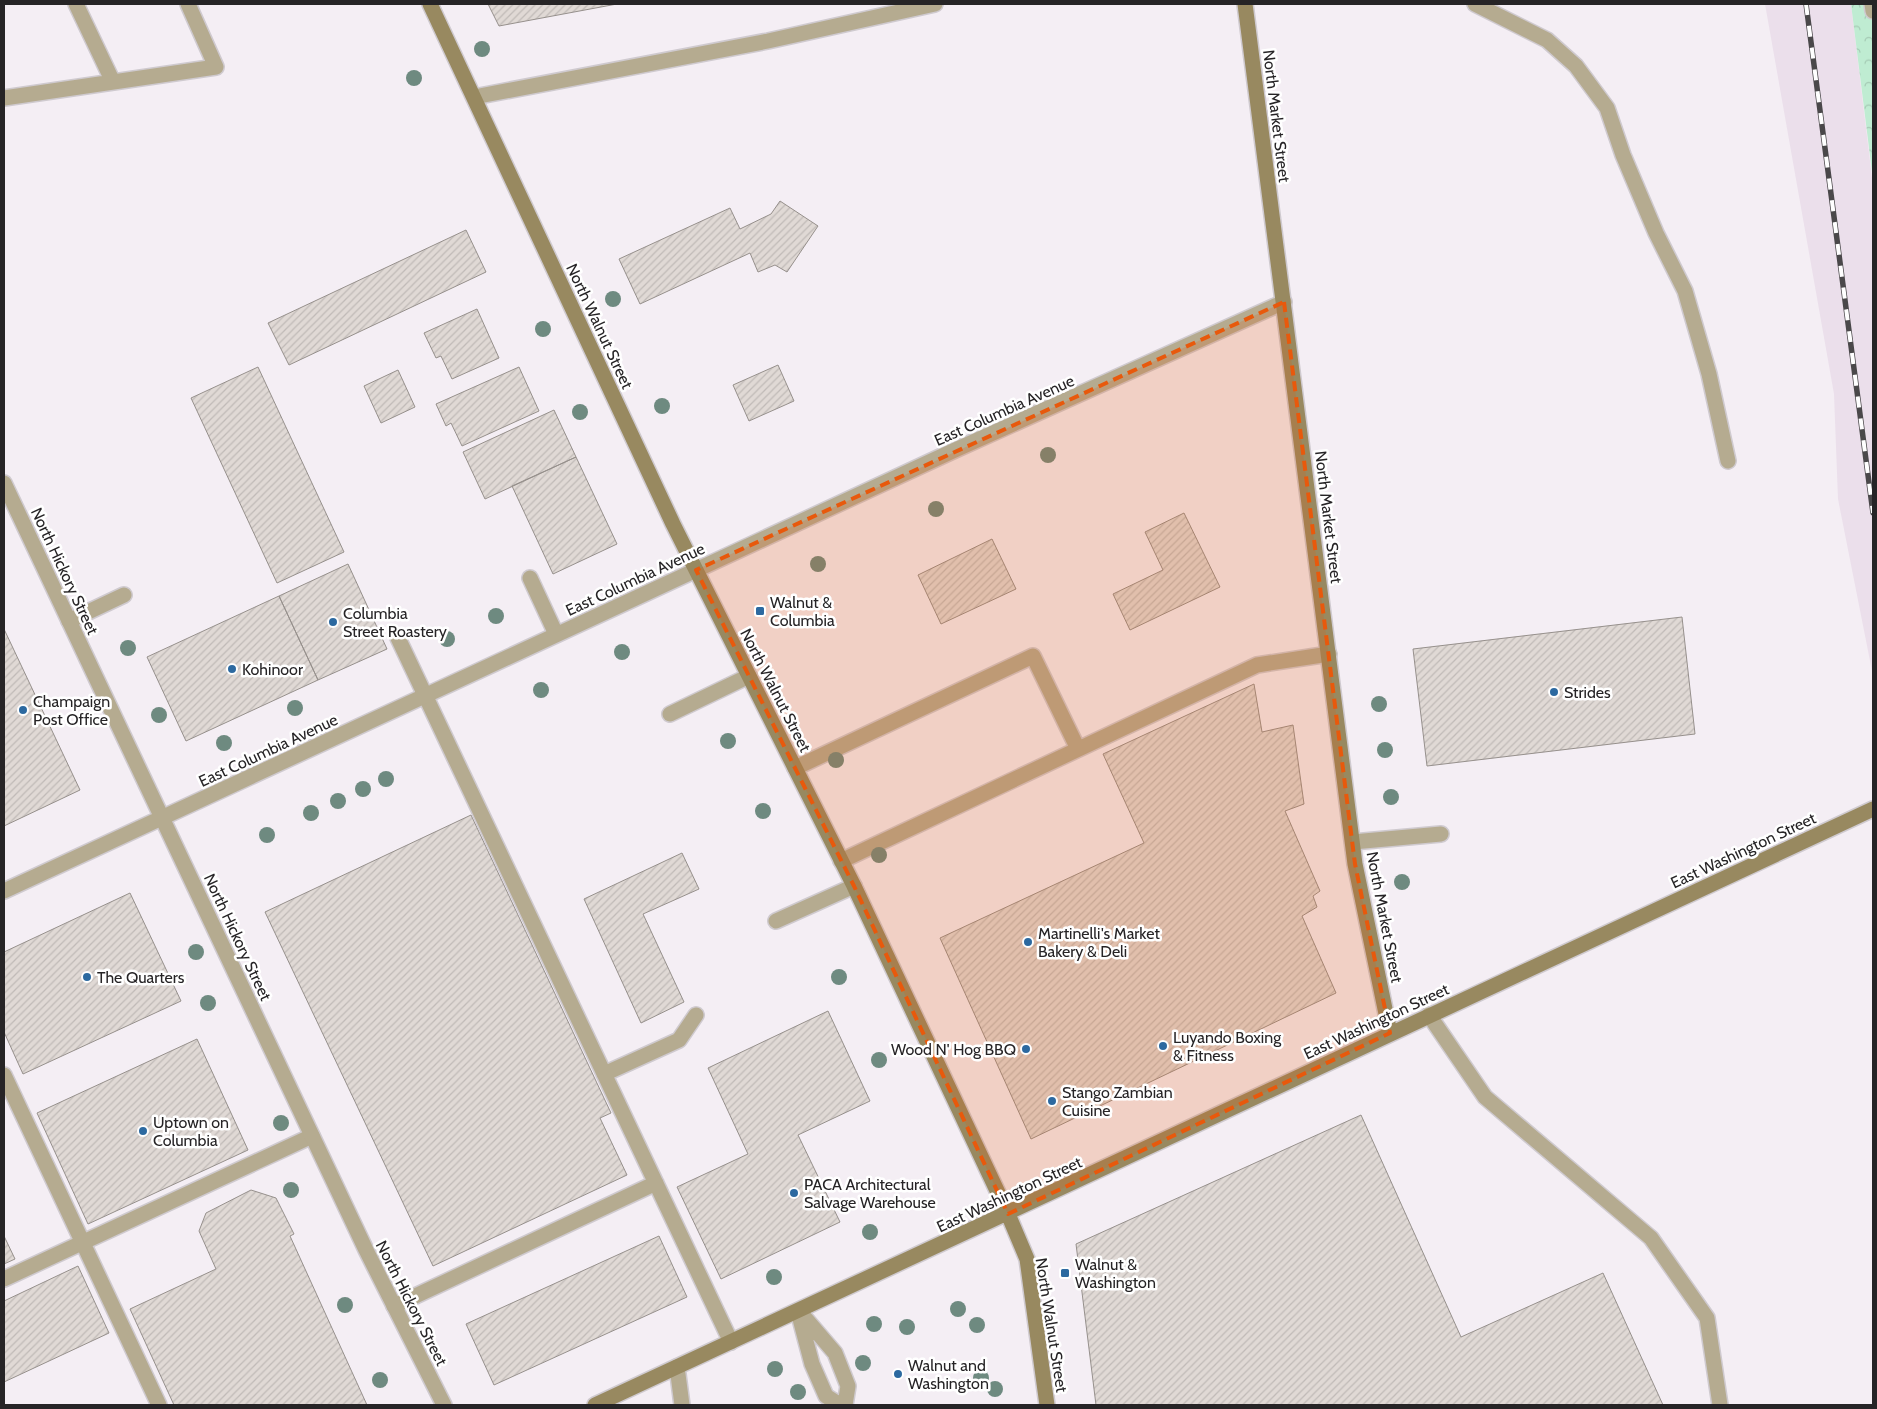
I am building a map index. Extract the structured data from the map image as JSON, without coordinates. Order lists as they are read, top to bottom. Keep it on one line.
{"streets":{"street":["North Market Street","North Walnut Street","East Columbia Avenue","North Hickory Street","East Washington Street"]},"crossings":[["North Market Street","East Columbia Avenue"],["North Market Street","East Washington Street"],["North Walnut Street","East Columbia Avenue"],["North Walnut Street","East Washington Street"],["East Columbia Avenue","North Hickory Street"]],"places":{"transit":["Walnut & Columbia","Walnut & Washington"],"other":["Columbia Street Roastery","Kohinoor","Strides","Champaign Post Office","Martinelli's Market Bakery & Deli","The Quarters","Luyando Boxing & Fitness","Wood N' Hog BBQ","Stango Zambian Cuisine","Uptown on Columbia","PACA Architectural Salvage Warehouse","Walnut and Washington"]}}
